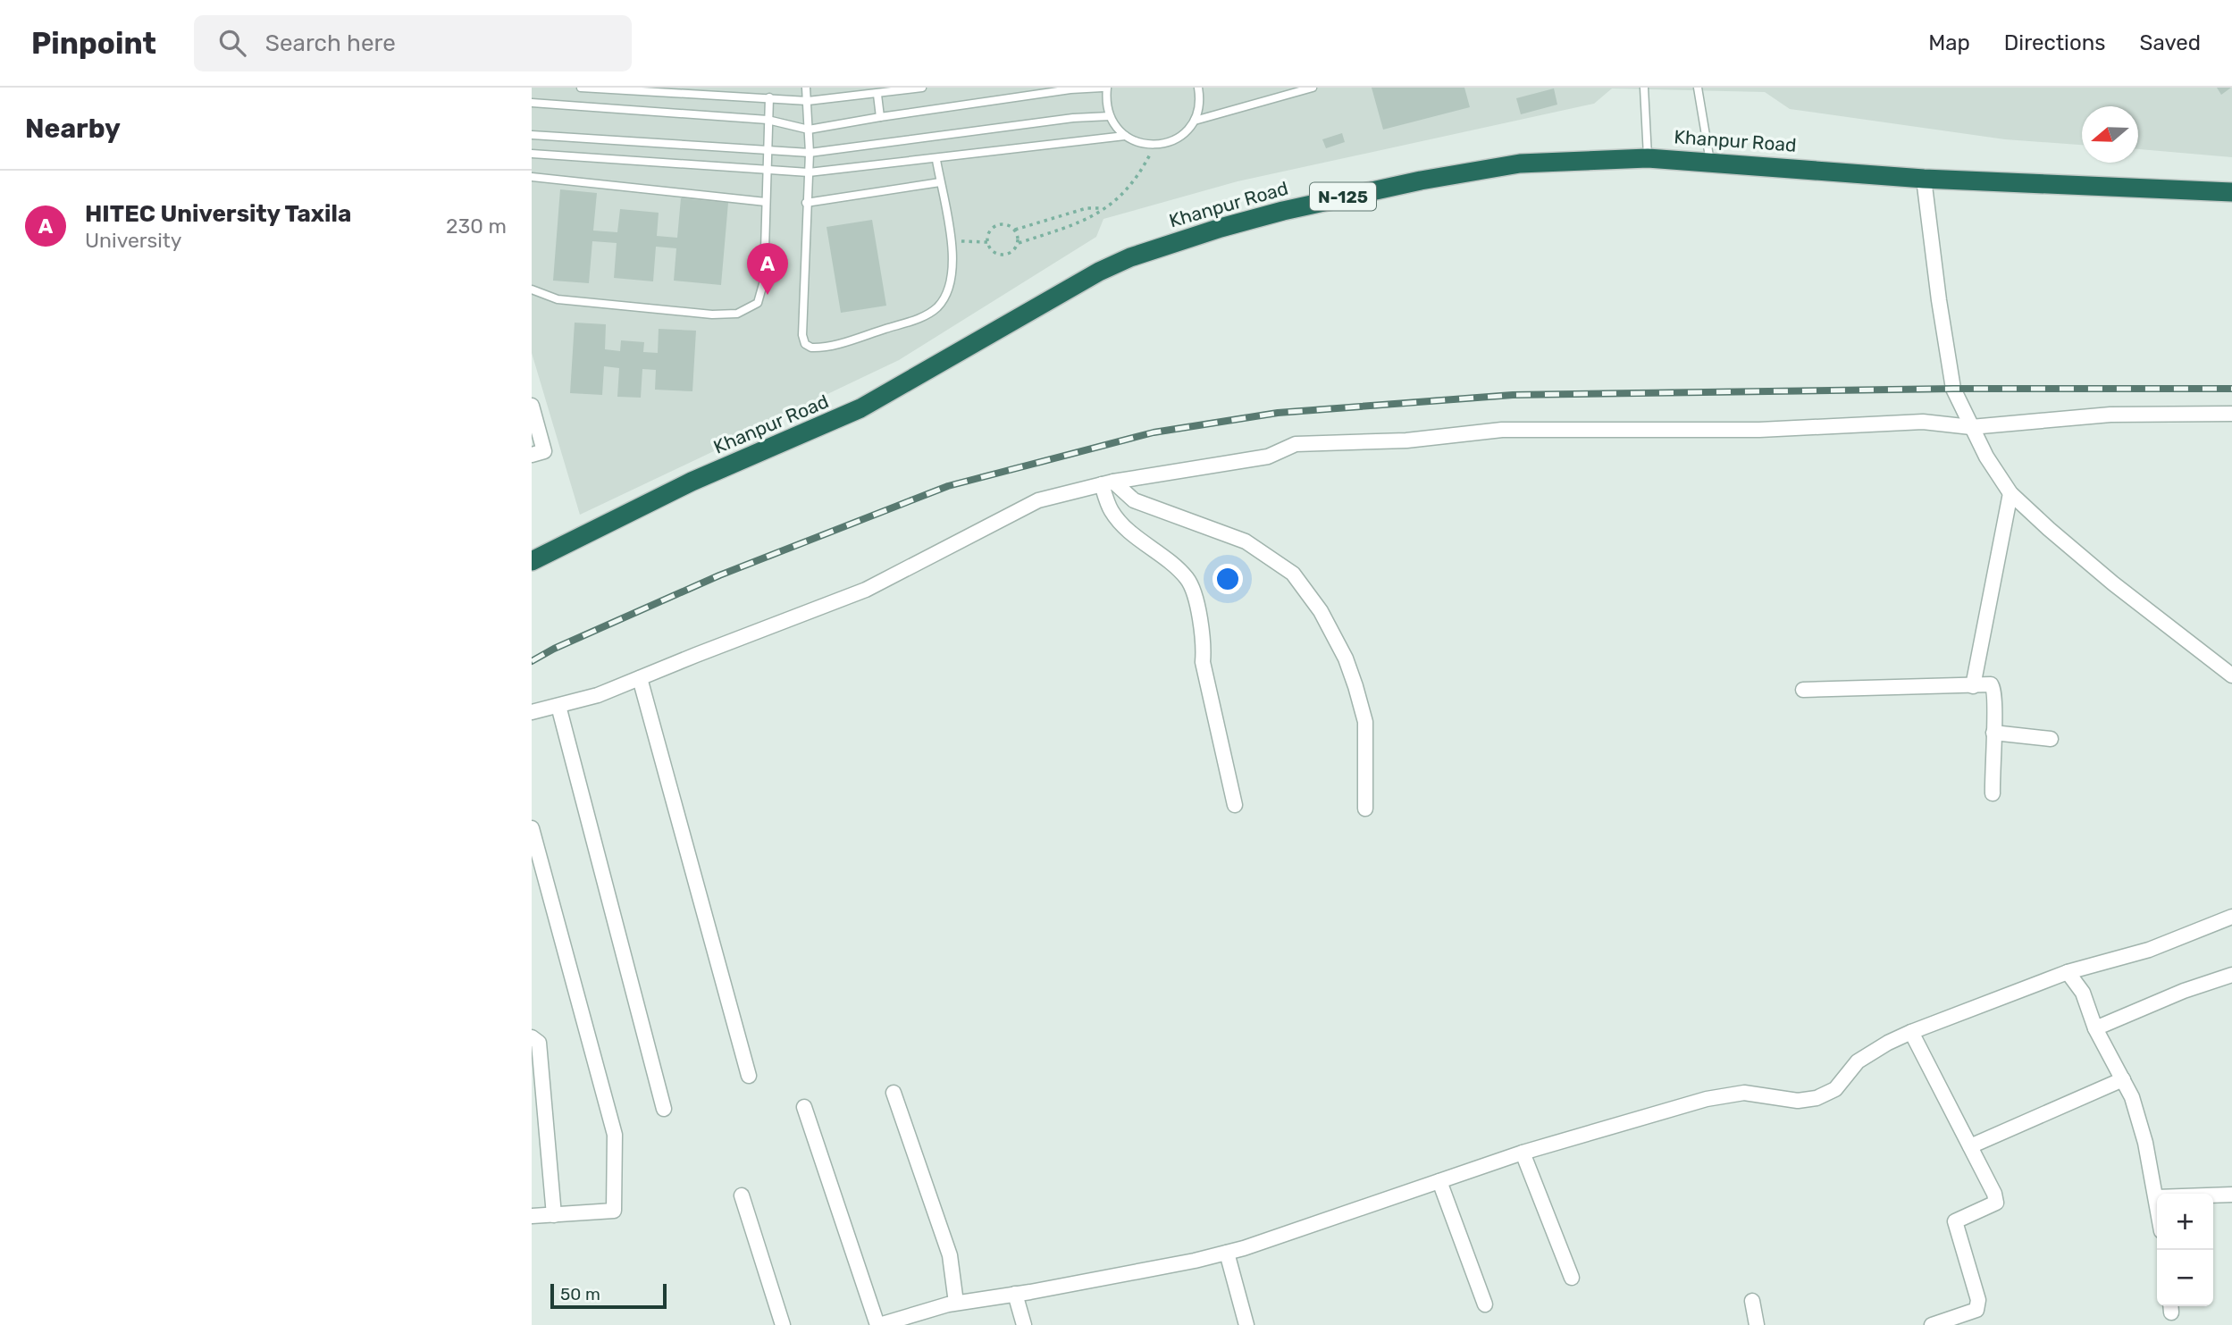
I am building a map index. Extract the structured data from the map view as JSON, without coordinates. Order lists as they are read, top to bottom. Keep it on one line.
{"streets":{"highway":["Khanpur Road","N-125"]},"scale_bar":"50 m","north":"left","page":{"header":"Pinpoint","search":"Search here","nav":["Map","Directions","Saved"],"heading":"Nearby","list":[{"mark":"A","name":"HITEC University Taxila","note":"University","value":"230 m"}],"pins":"A","map_buttons":["+","−"],"scale":"50 m"}}
